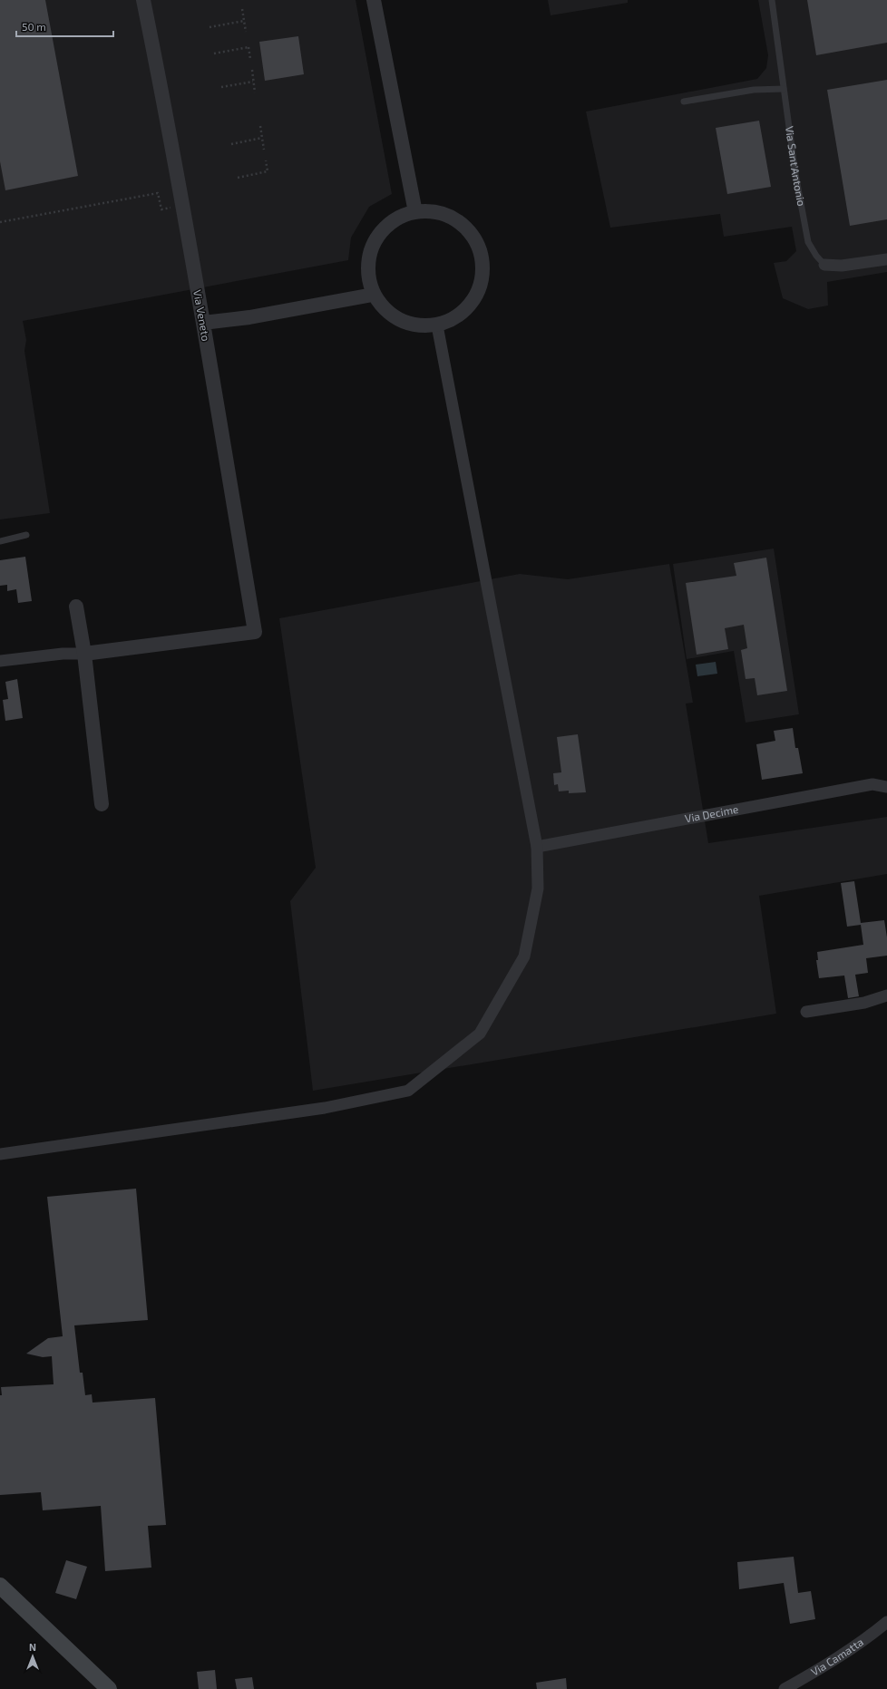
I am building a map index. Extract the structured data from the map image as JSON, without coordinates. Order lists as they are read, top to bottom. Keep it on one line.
{"streets":{"street":["Via Sant'Antonio","Via Veneto","Via Decime","Via Camatta"]},"scale_bar":"50 m","north":"top"}
